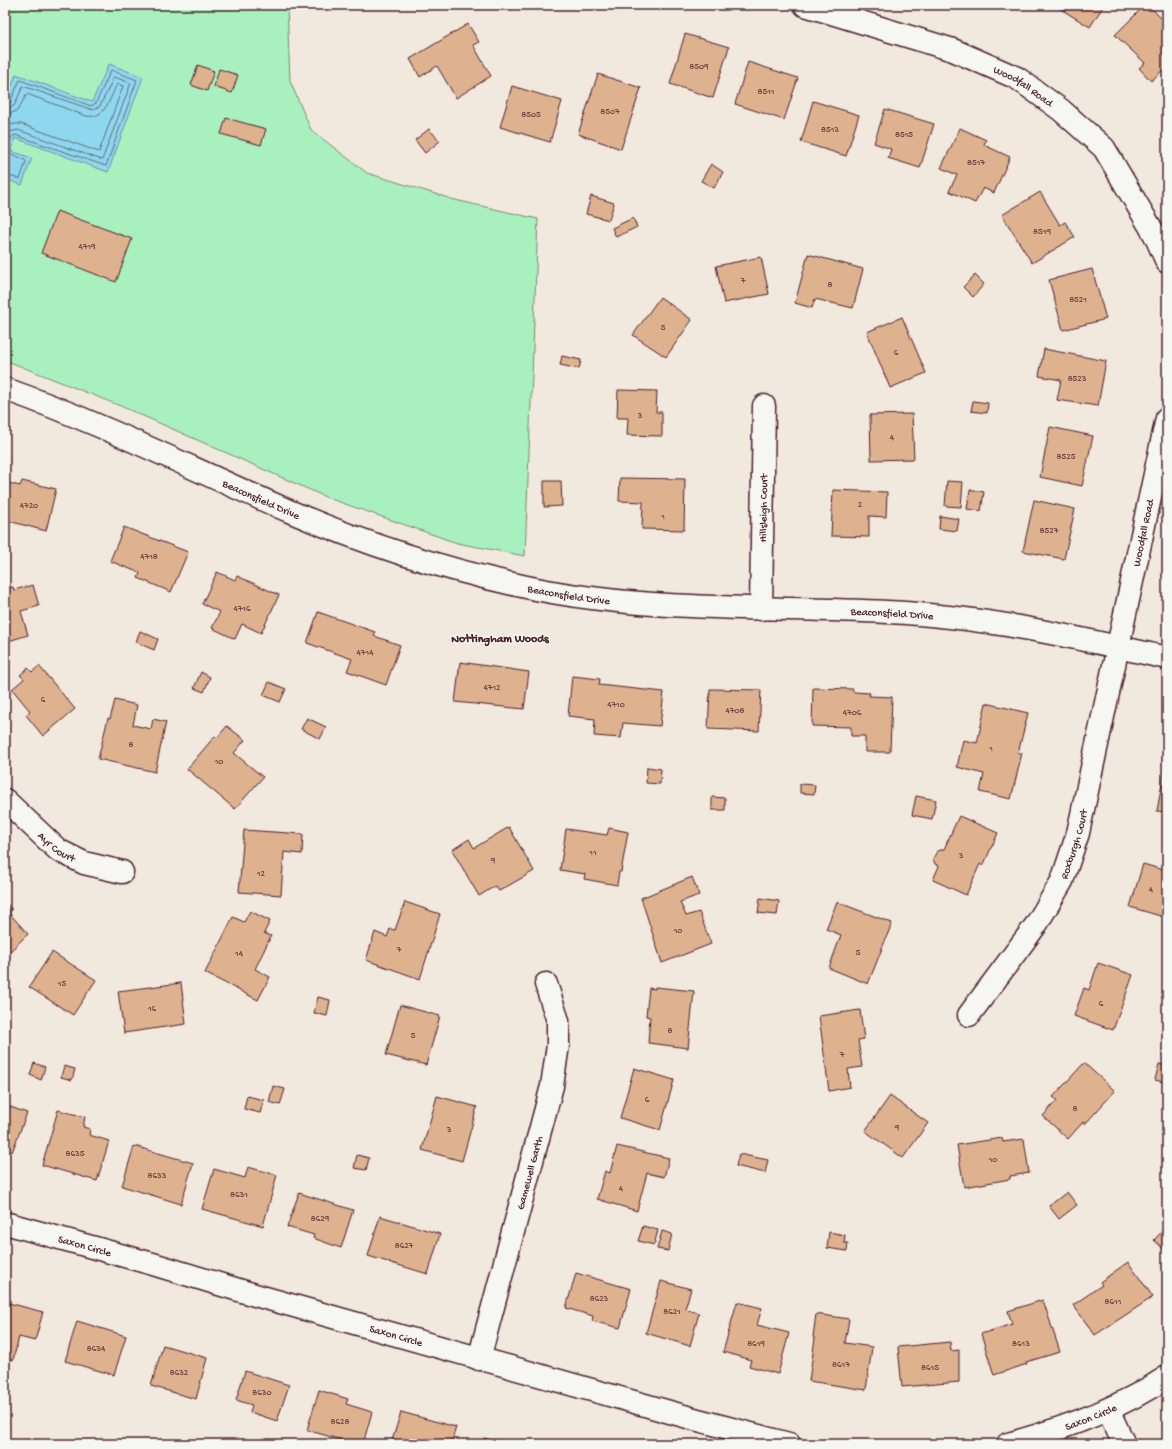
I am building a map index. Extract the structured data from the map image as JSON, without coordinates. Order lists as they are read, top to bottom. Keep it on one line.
{"streets":{"street":["Woodfall Road","Beaconsfield Drive","Hillsleigh Court","Roxburgh Court","Ayr Court","Gamewell Garth","Saxon Circle"]},"crossings":[["Woodfall Road","Beaconsfield Drive"],["Woodfall Road","Roxburgh Court"],["Beaconsfield Drive","Hillsleigh Court"],["Beaconsfield Drive","Roxburgh Court"],["Gamewell Garth","Saxon Circle"]],"districts":["Nottingham Woods"],"house_numbers":["8509","8511","8507","8505","8513","8515","8517","8519","4719","7","8","8521","5","6","8523","3","4","8525","2","4720","1","8527","4718","4716","4714","4712","6","4710","4708","4706","8","1","10","11","3","9","12","4","10","7","5","14","15","6","16","8","5","7","6","8","9","3","8635","10","8633","4","8631","8629","8627","8623","8611","8621","8619","8613","8634","8617","8615","8632","8630","8628"]}
